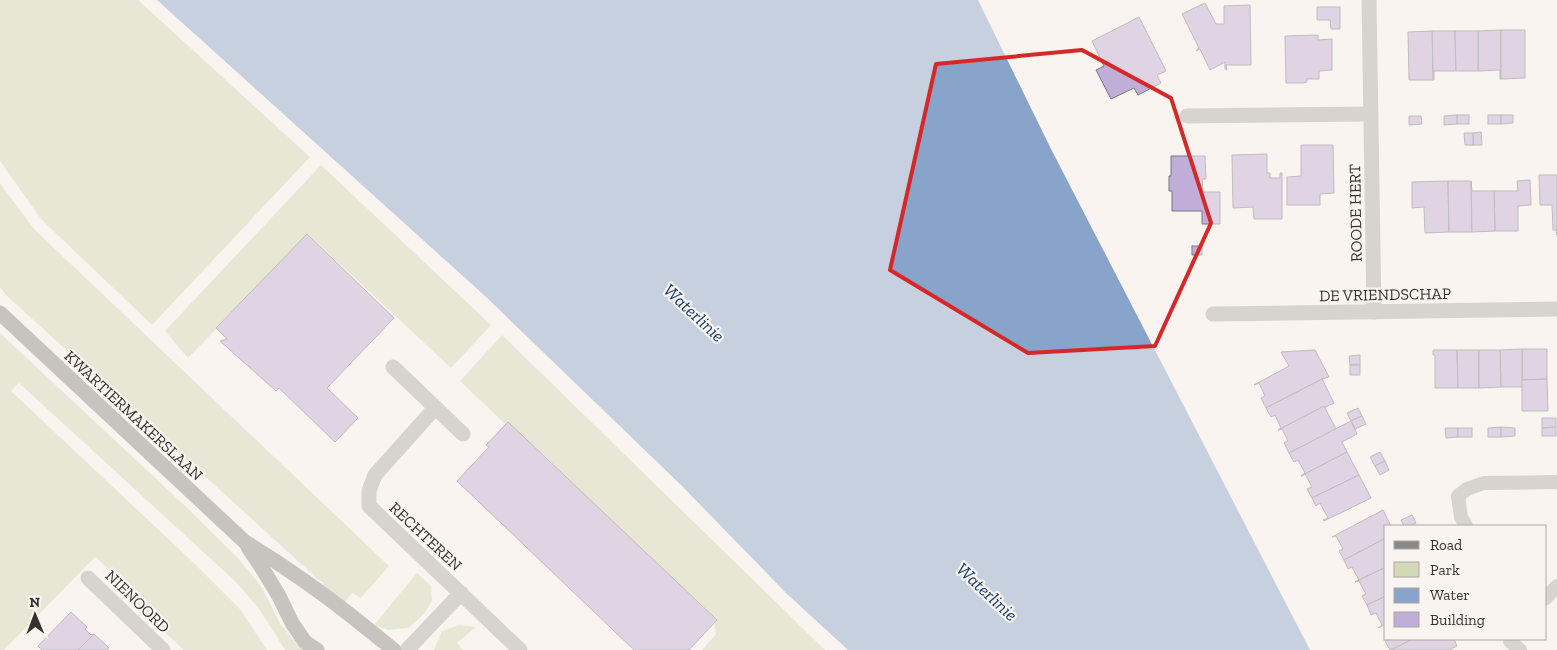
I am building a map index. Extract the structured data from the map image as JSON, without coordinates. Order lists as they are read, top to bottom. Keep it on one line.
{"streets":{"main road":["KWARTIERMAKERSLAAN"],"street":["ROODE HERT","DE VRIENDSCHAP","RECHTEREN","NIENOORD"]},"crossings":[["ROODE HERT","DE VRIENDSCHAP"]],"water":["Waterlinie"],"legend":["Road","Park","Water","Building"],"north":"top"}
